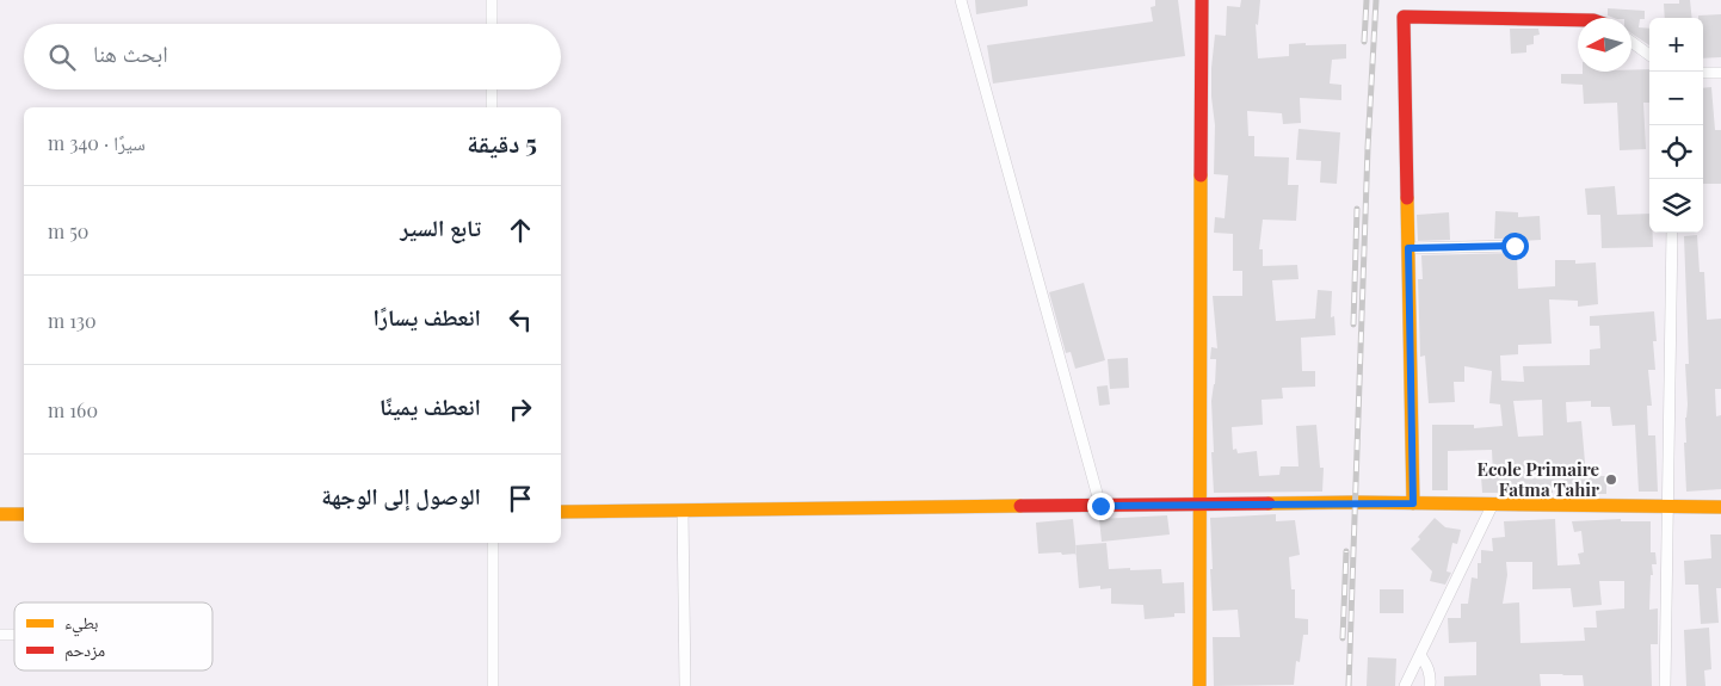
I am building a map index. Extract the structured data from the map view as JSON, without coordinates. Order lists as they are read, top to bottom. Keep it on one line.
{"places":["Ecole Primaire Fatma Tahir"],"legend":["بطيء","مزدحم"],"north":"left","page":{"map_buttons":["+","−"],"search":"ابحث هنا","heading":["5 دقيقة","سيرًا · 340 m"],"list":[["تابع السير","50 m"],["انعطف يسارًا","130 m"],["انعطف يمينًا","160 m"],"الوصول إلى الوجهة"]}}
